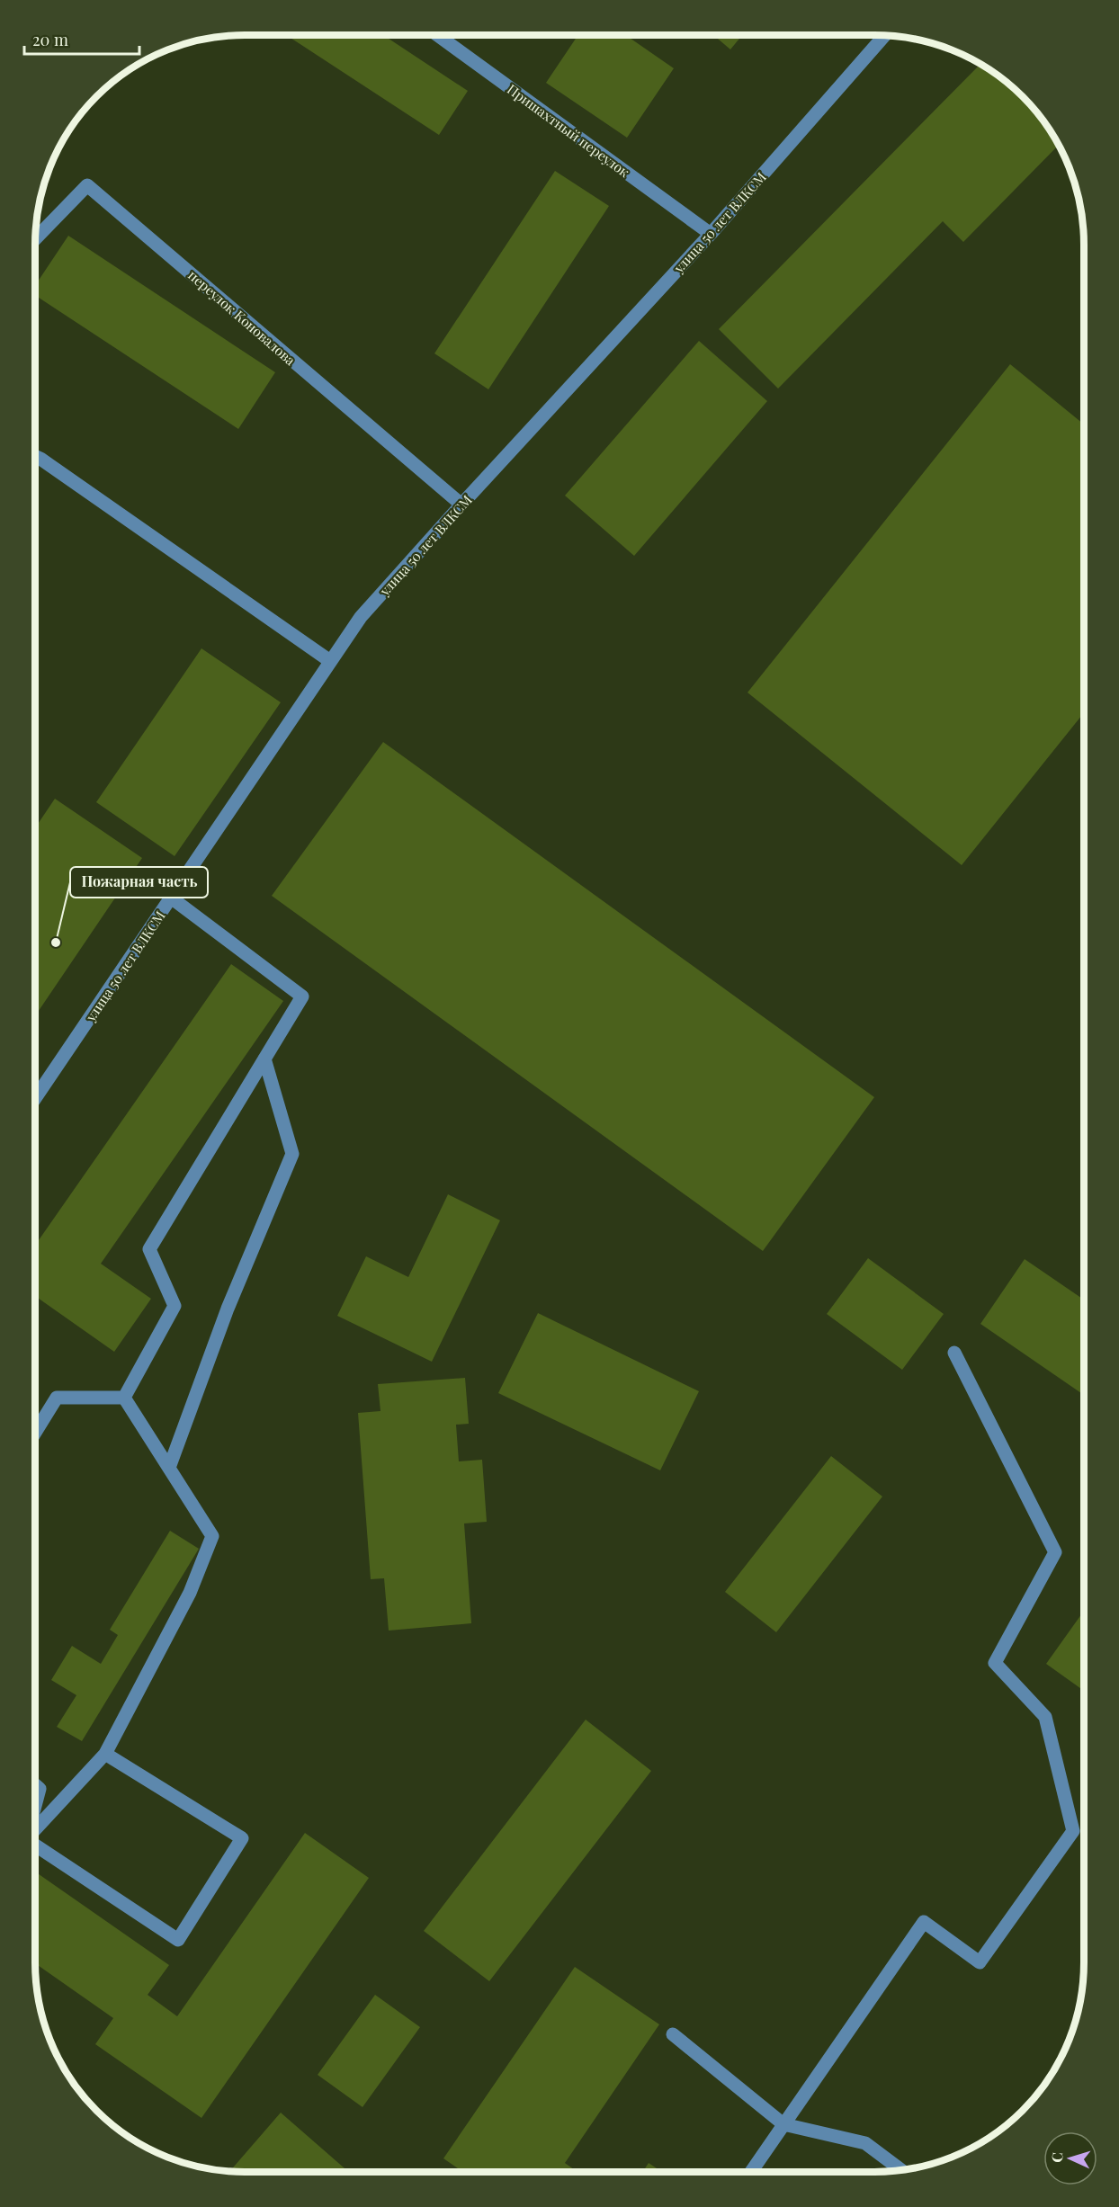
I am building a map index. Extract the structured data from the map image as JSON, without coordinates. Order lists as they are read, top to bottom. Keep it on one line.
{"streets":{"street":["Пришахтный переулок","улица 50 лет ВЛКСМ","переулок Коновалова"]},"crossings":[["Пришахтный переулок","улица 50 лет ВЛКСМ"],["улица 50 лет ВЛКСМ","переулок Коновалова"]],"places":["Пожарная часть"],"scale_bar":"20 m","north":"left"}
